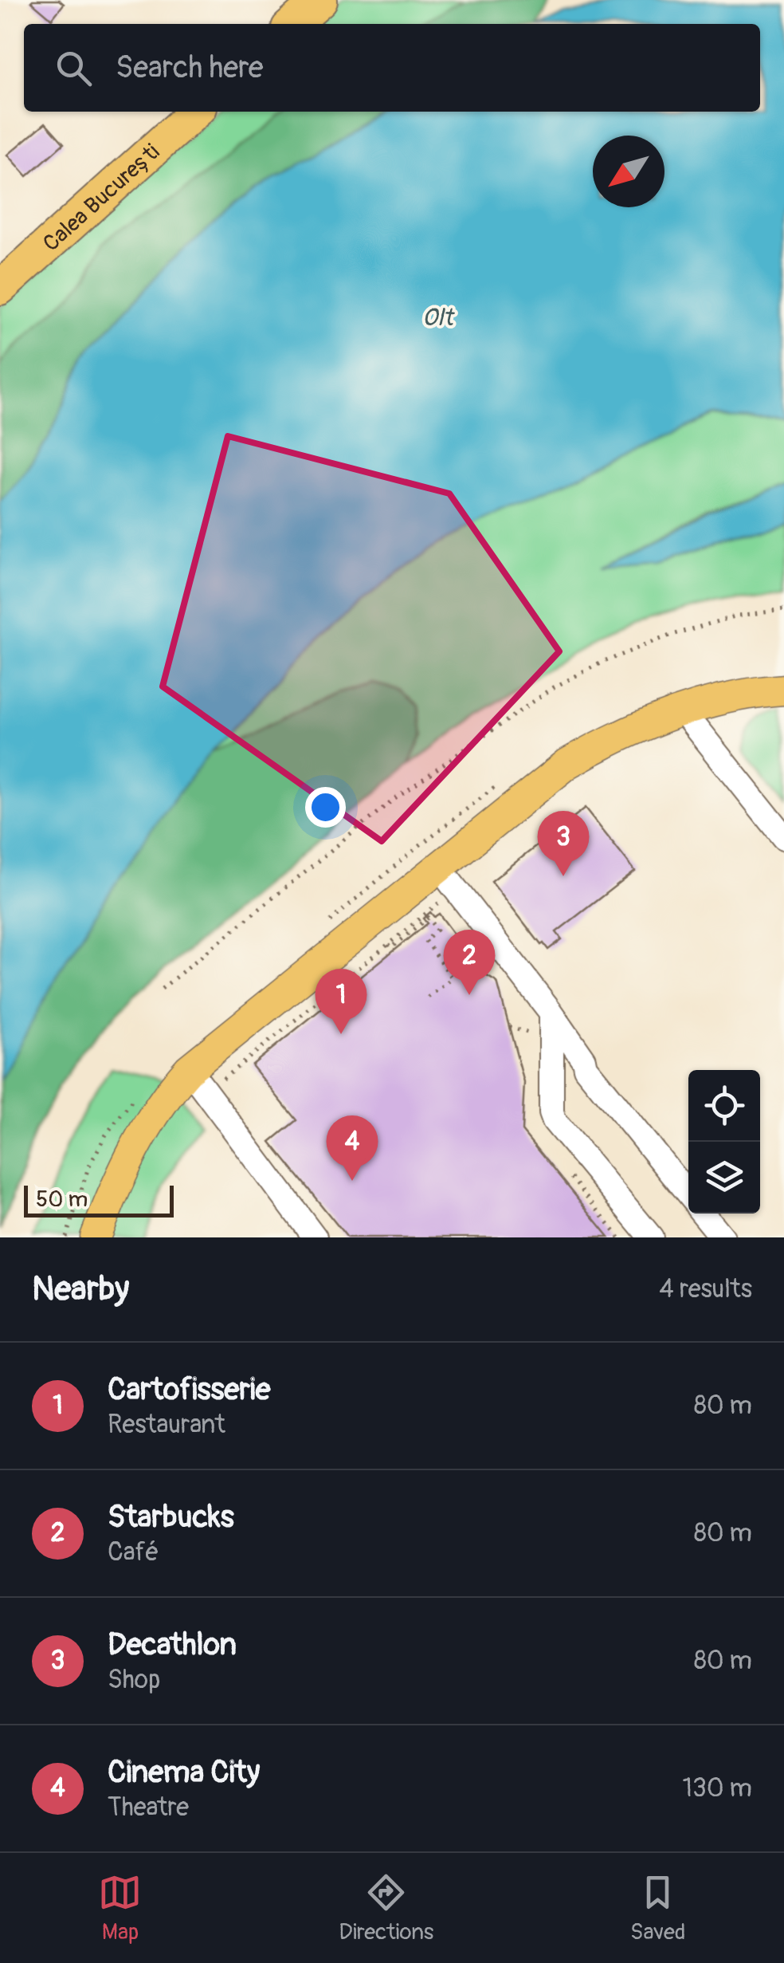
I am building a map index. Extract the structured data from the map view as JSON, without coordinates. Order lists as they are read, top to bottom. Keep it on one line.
{"streets":{"highway":["Calea București"]},"water":["Olt"],"scale_bar":"50 m","north":"bottom left","page":{"search":"Search here","pins":["3","2","1","4"],"scale":"50 m","heading":["Nearby","4 results"],"list":[{"mark":"1","name":"Cartofisserie","note":"Restaurant","value":"80 m"},{"mark":"2","name":"Starbucks","note":"Café","value":"80 m"},{"mark":"3","name":"Decathlon","note":"Shop","value":"80 m"},{"mark":"4","name":"Cinema City","note":"Theatre","value":"130 m"}],"nav":["Map","Directions","Saved"]}}
